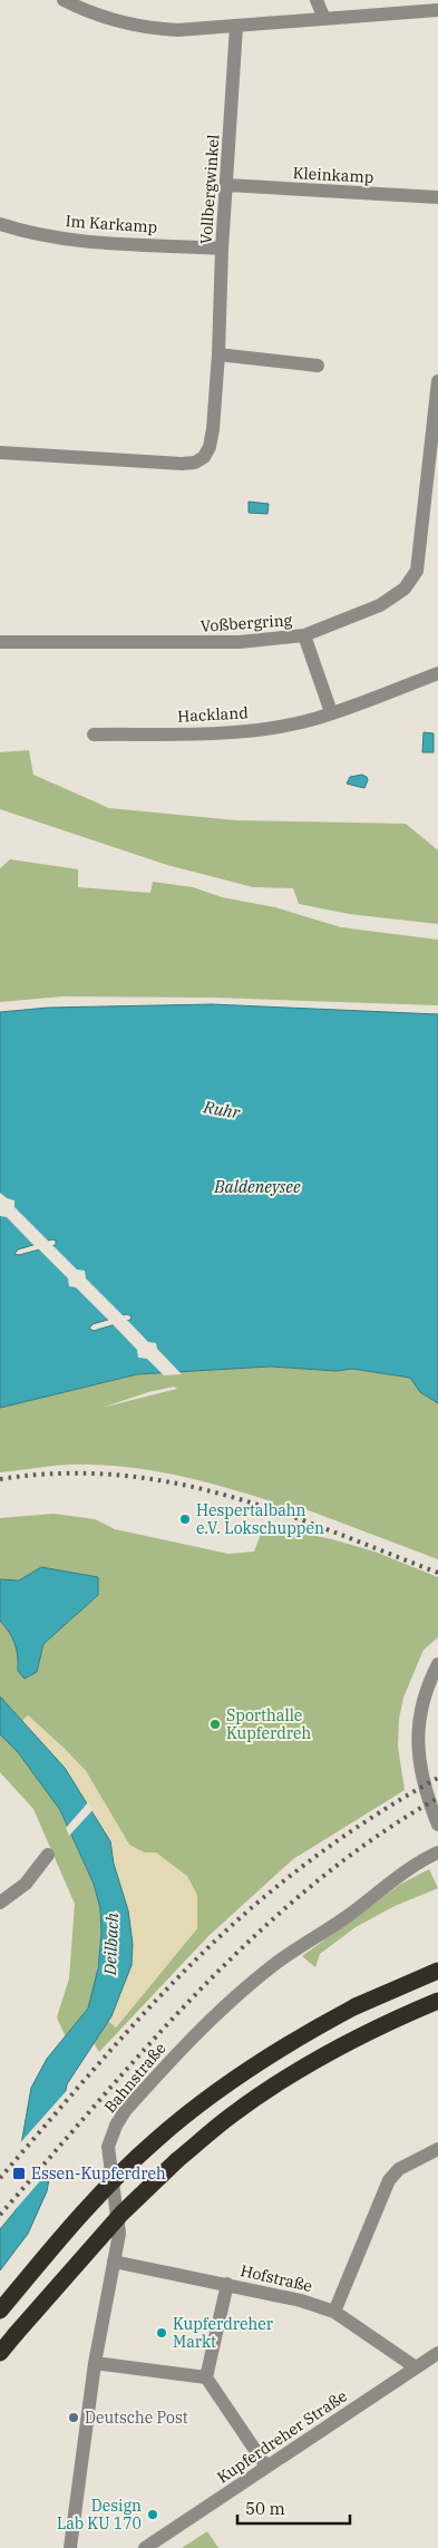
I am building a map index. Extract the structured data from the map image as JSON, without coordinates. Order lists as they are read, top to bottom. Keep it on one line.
{"streets":{"street":["Kleinkamp","Vollbergwinkel","Im Karkamp","Voßbergring","Hackland","Bahnstraße","Hofstraße","Kupferdreher Straße"]},"crossings":[["Kleinkamp","Vollbergwinkel"],["Vollbergwinkel","Im Karkamp"],["Bahnstraße","Hofstraße"],["Hofstraße","Kupferdreher Straße"]],"water":["Ruhr","Baldeneysee","Deilbach"],"places":{"other":["Hespertalbahn e.V. Lokschuppen","Sporthalle Kupferdreh","Kupferdreher Markt","Deutsche Post","Design Lab KU 170"],"transit":["Essen-Kupferdreh"]},"scale_bar":"50 m"}
